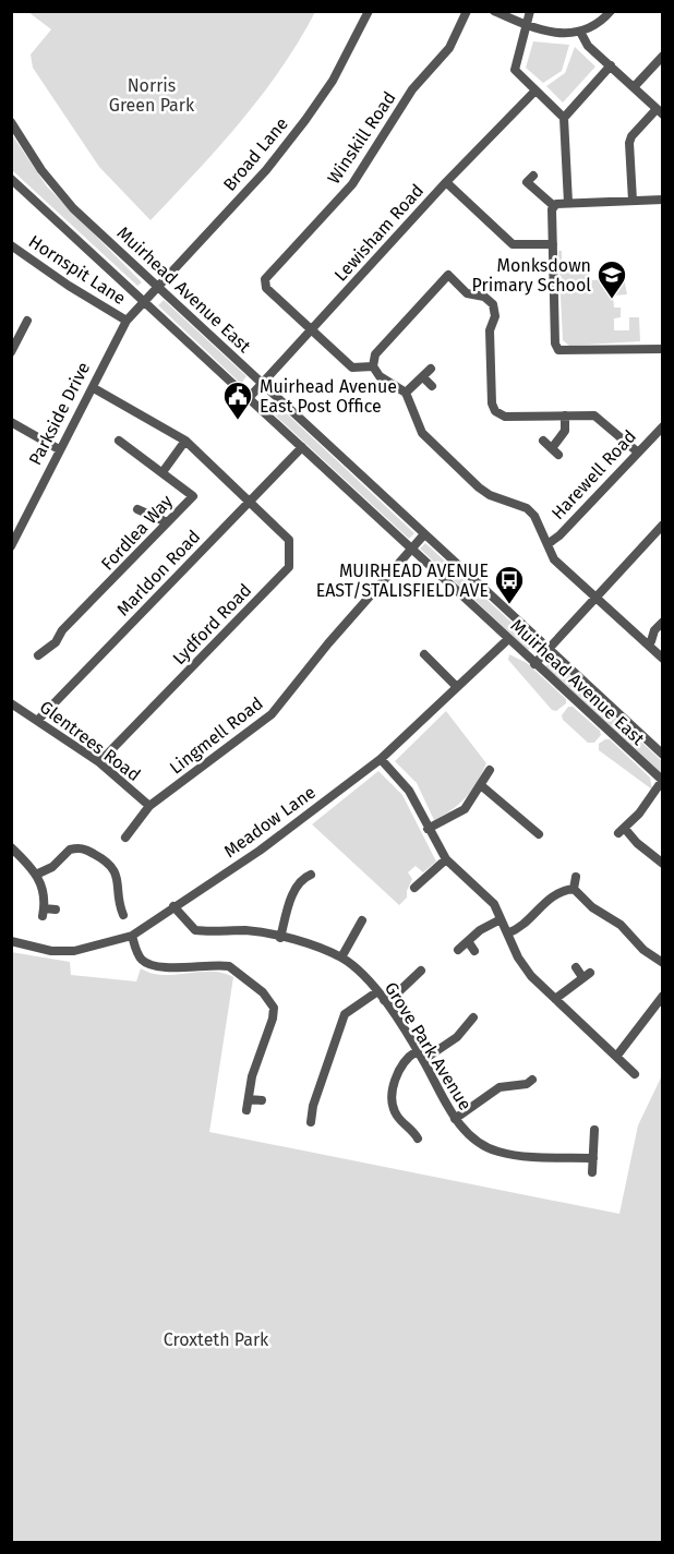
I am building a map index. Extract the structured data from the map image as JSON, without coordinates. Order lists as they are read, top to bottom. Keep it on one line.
{"streets":{"street":["Winskill Road","Broad Lane","Lewisham Road","Hornspit Lane","Muirhead Avenue East","Parkside Drive","Harewell Road","Fordlea Way","Marldon Road","Lydford Road","Lingmell Road","Glentrees Road","Meadow Lane","Grove Park Avenue"]},"crossings":[["Winskill Road","Lewisham Road"],["Broad Lane","Muirhead Avenue East"],["Broad Lane","Parkside Drive"],["Lewisham Road","Muirhead Avenue East"],["Hornspit Lane","Parkside Drive"],["Muirhead Avenue East","Parkside Drive"],["Muirhead Avenue East","Marldon Road"],["Muirhead Avenue East","Lingmell Road"],["Muirhead Avenue East","Meadow Lane"],["Parkside Drive","Lydford Road"],["Marldon Road","Lydford Road"],["Marldon Road","Glentrees Road"],["Lydford Road","Glentrees Road"],["Lingmell Road","Glentrees Road"],["Meadow Lane","Grove Park Avenue"]],"parks":["Norris Green Park","Croxteth Park"],"places":{"school or university":["Monksdown Primary School"],"public building":["Muirhead Avenue East Post Office"],"bus stop":["MUIRHEAD AVENUE EAST/STALISFIELD AVE"]}}
